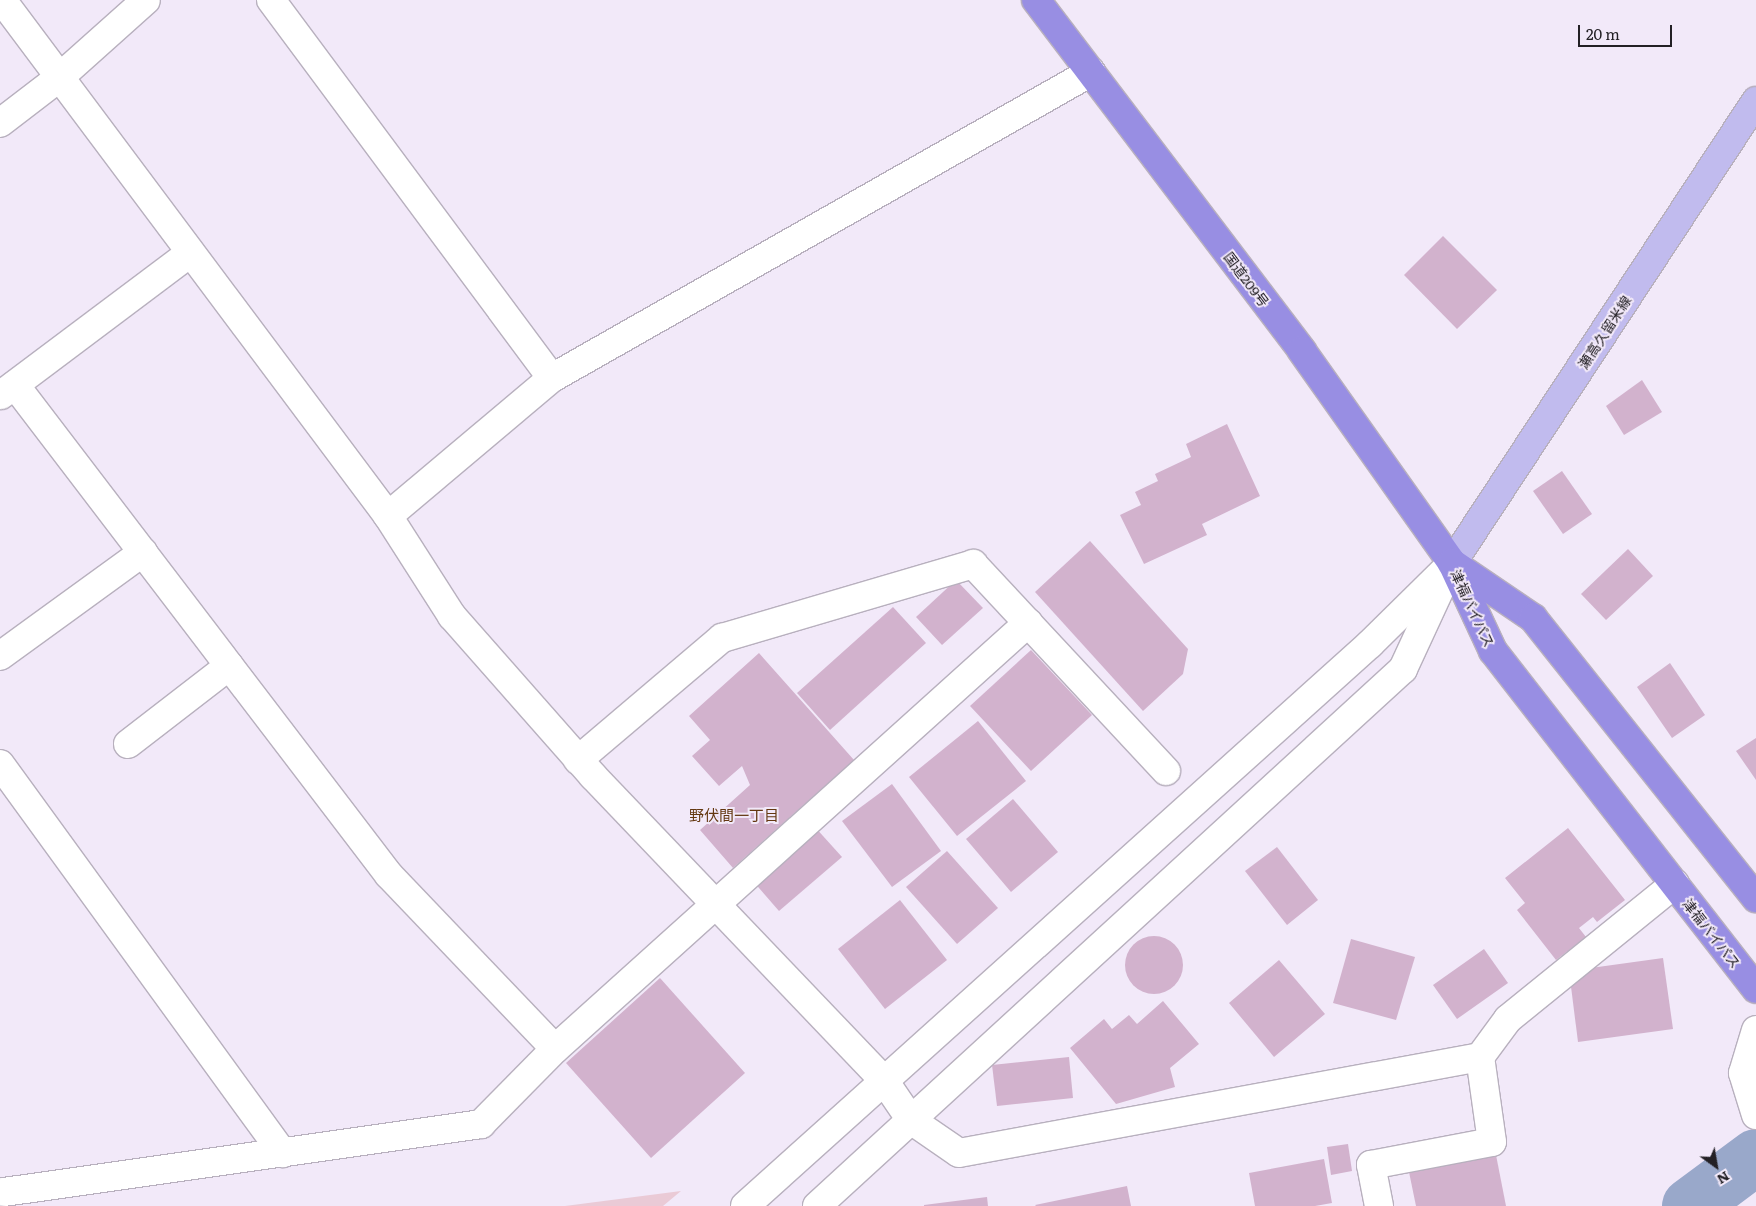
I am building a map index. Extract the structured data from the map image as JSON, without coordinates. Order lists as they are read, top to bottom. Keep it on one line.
{"streets":{"highway":["国道209号","津福バイパス"],"main road":["瀬高久留米線"]},"crossings":[["国道209号","瀬高久留米線"],["国道209号","津福バイパス"],["瀬高久留米線","津福バイパス"]],"districts":["野伏間一丁目"],"scale_bar":"20 m","north":"bottom right"}
